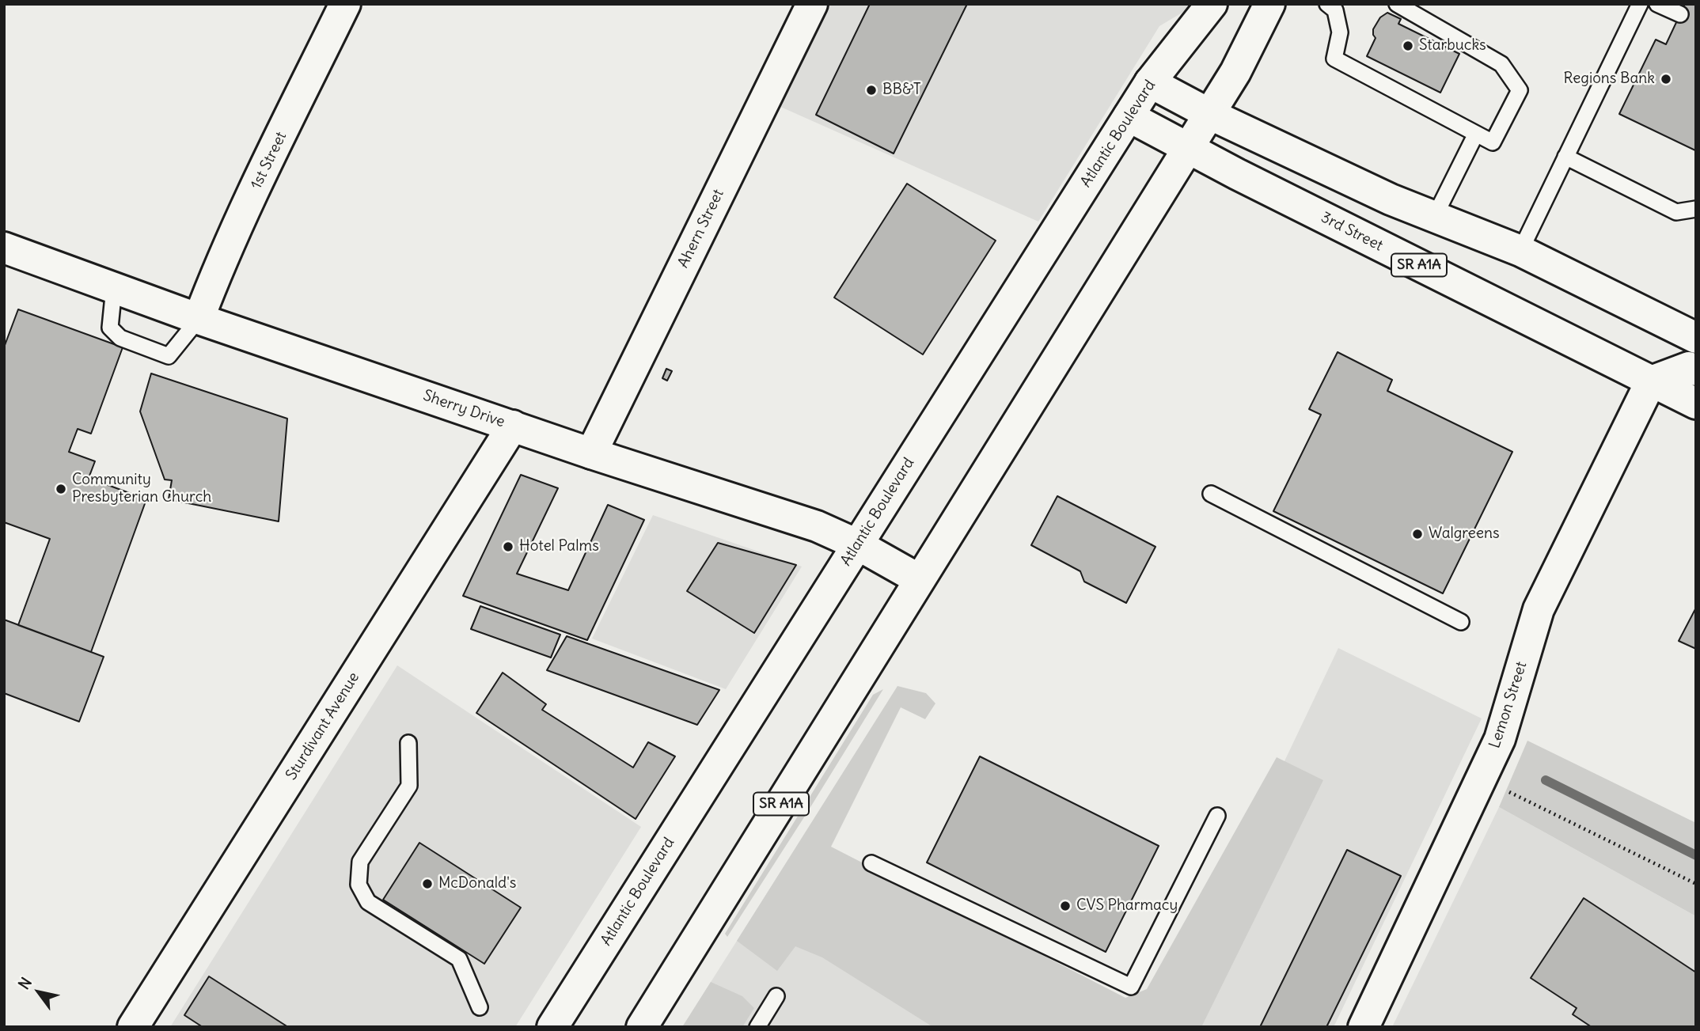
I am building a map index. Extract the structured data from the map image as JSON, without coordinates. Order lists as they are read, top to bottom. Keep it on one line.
{"streets":{"main road":["Atlantic Boulevard","1st Street","Ahern Street","3rd Street","SR A1A","Sherry Drive","Lemon Street","Sturdivant Avenue"]},"crossings":[["Atlantic Boulevard","3rd Street"],["Atlantic Boulevard","Sherry Drive"],["1st Street","Sherry Drive"],["Ahern Street","Sherry Drive"],["3rd Street","SR A1A"],["3rd Street","Lemon Street"],["SR A1A","Sherry Drive"],["Sherry Drive","Sturdivant Avenue"]],"places":["Starbucks","Regions Bank","BB&T","Community Presbyterian Church","Walgreens","Hotel Palms","McDonald's","CVS Pharmacy"],"north":"top left"}
